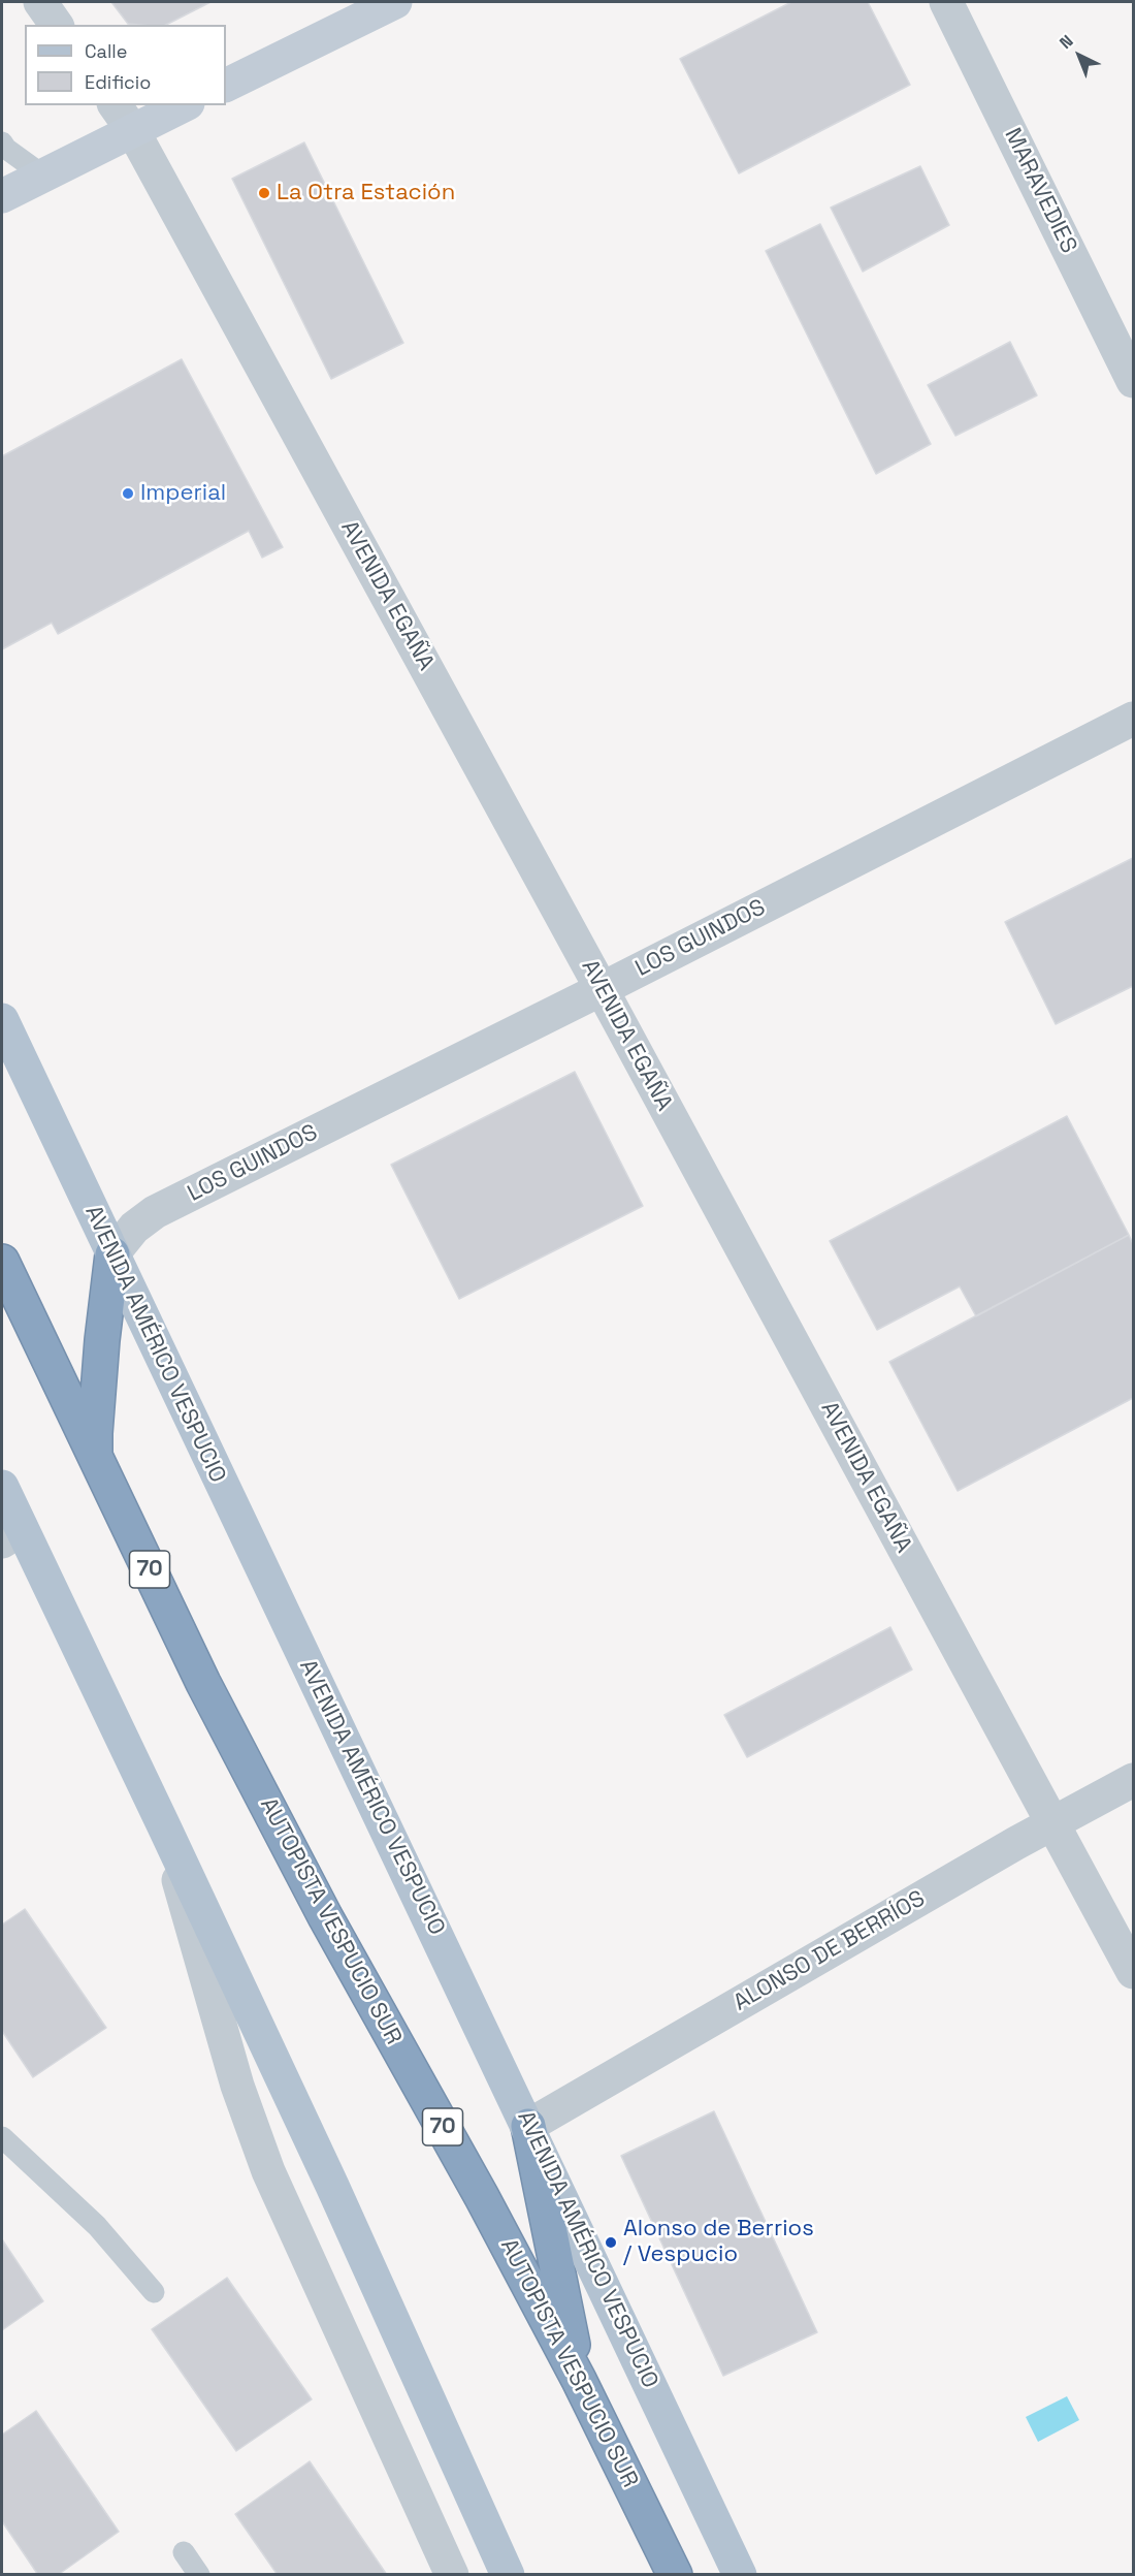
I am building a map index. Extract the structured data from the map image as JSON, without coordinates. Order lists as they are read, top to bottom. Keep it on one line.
{"streets":{"highway":["70","AUTOPISTA VESPUCIO SUR"],"main road":["AVENIDA AMÉRICO VESPUCIO"],"street":["MARAVEDIES","AVENIDA EGAÑA","LOS GUINDOS","ALONSO DE BERRÍOS"]},"crossings":[["AVENIDA EGAÑA","LOS GUINDOS"],["AVENIDA EGAÑA","ALONSO DE BERRÍOS"],["LOS GUINDOS","AVENIDA AMÉRICO VESPUCIO"],["AVENIDA AMÉRICO VESPUCIO","ALONSO DE BERRÍOS"]],"places":["La Otra Estación","Imperial","Alonso de Berrios / Vespucio"],"legend":["Calle","Edificio"],"north":"top left"}
